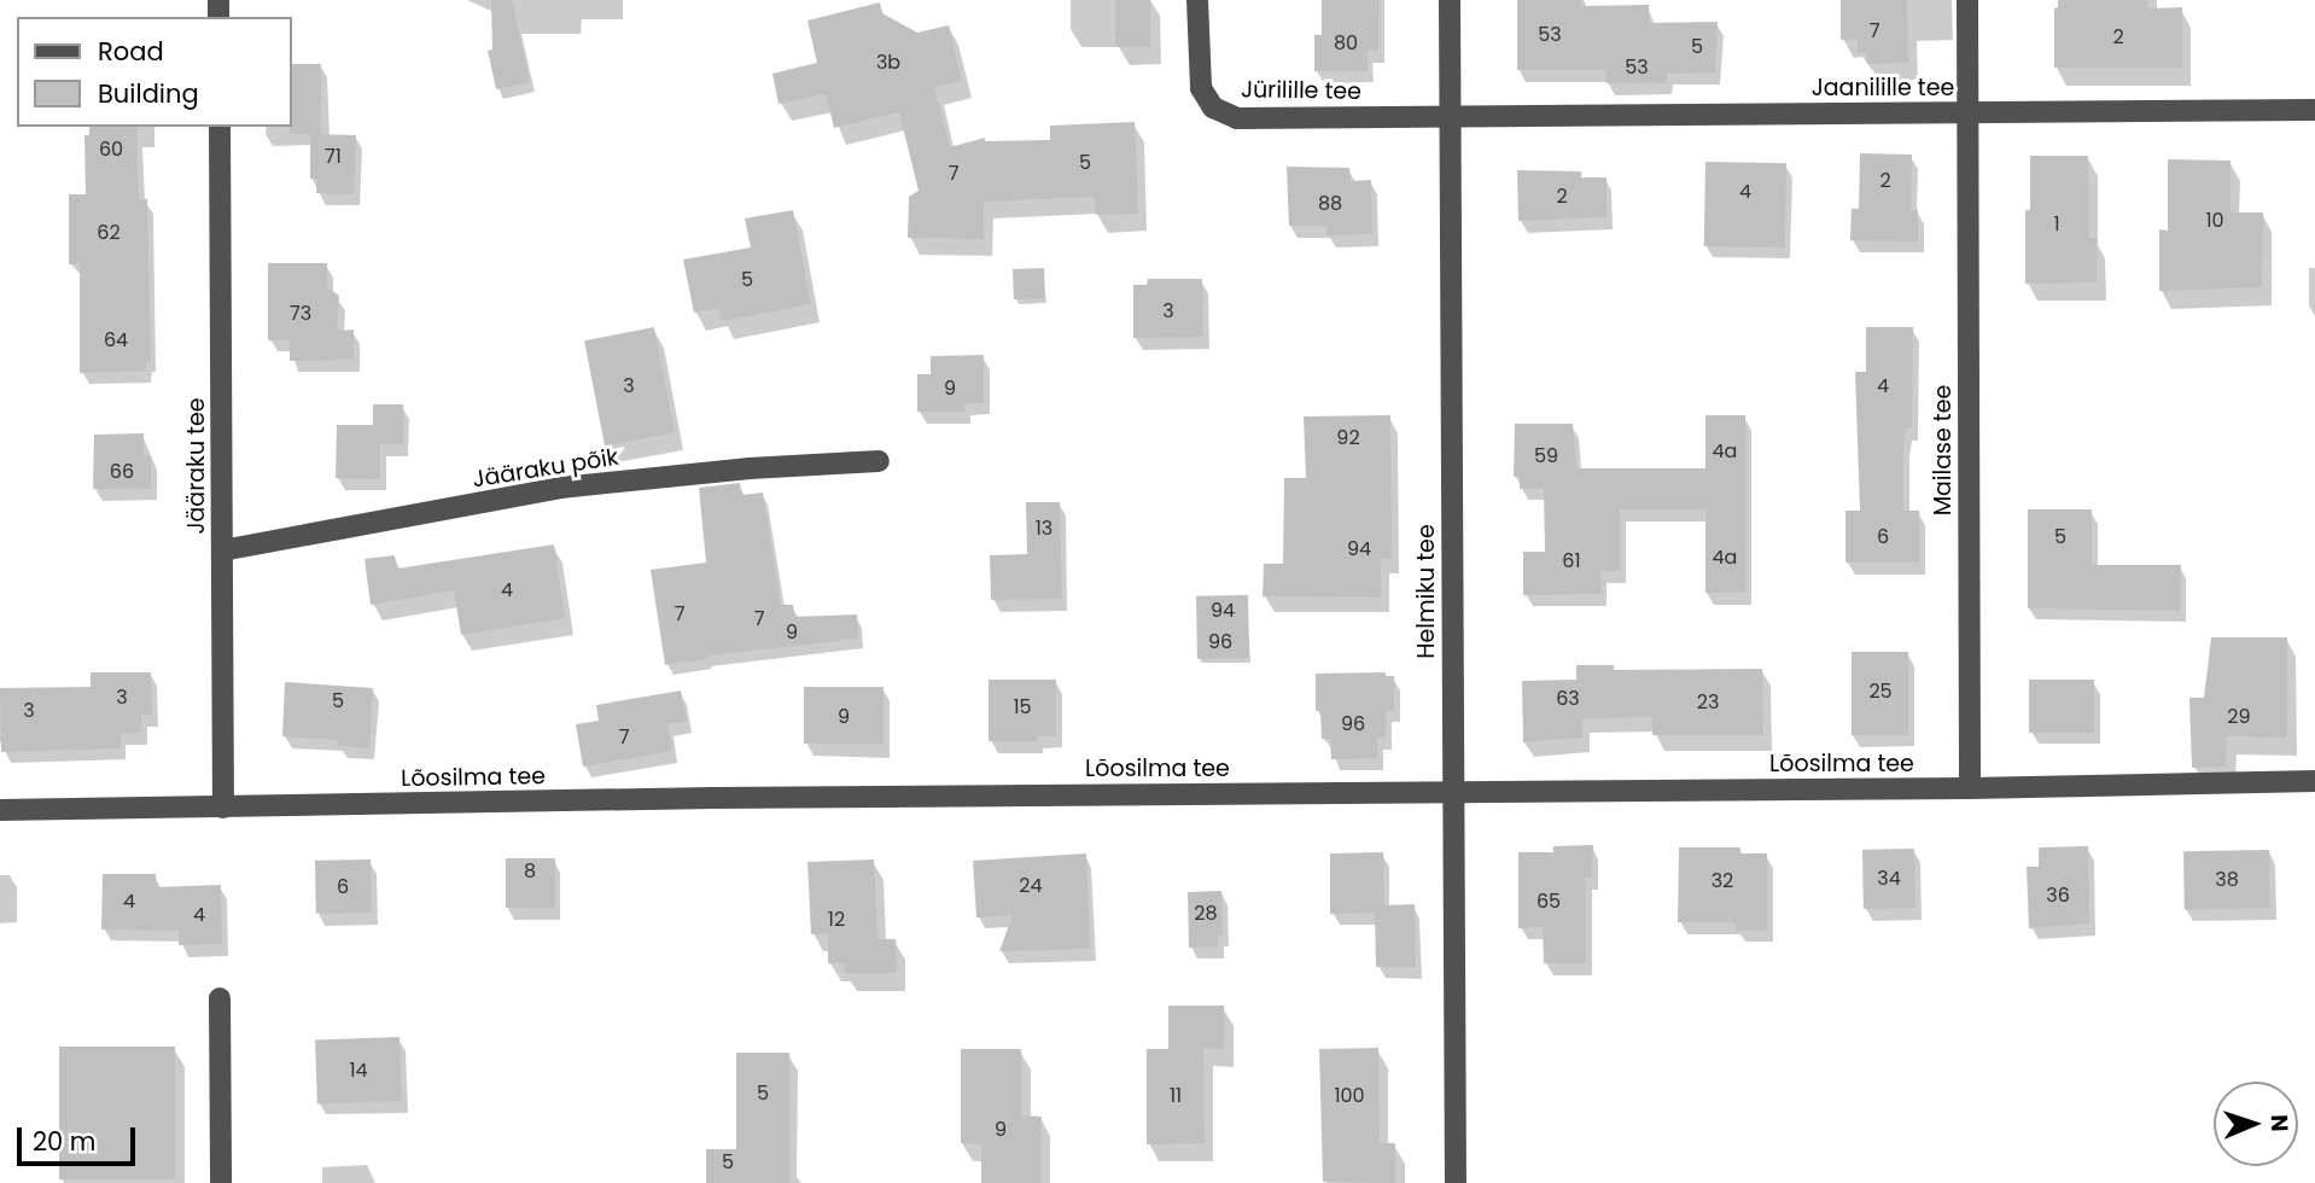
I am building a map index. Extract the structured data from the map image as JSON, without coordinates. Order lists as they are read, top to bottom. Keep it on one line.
{"streets":{"street":["Jaanilille tee","Jürilille tee","Mailase tee","Jääraku tee","Jääraku põik","Helmiku tee","Lõosilma tee"]},"crossings":[["Jaanilille tee","Jürilille tee"],["Jaanilille tee","Mailase tee"],["Jaanilille tee","Helmiku tee"],["Jürilille tee","Helmiku tee"],["Mailase tee","Lõosilma tee"],["Jääraku tee","Jääraku põik"],["Jääraku tee","Lõosilma tee"],["Helmiku tee","Lõosilma tee"]],"house_numbers":["7","53","2","80","5","3b","53","60","71","5","7","2","4","2","88","10","1","62","5","3","73","64","3","4","9","92","4a","59","66","13","6","5","94","4a","61","4","94","7","7","9","96","25","3","63","5","23","15","3","9","29","96","7","8","34","38","32","24","6","36","4","65","28","4","12","14","5","11","100","9","5"],"legend":["Road","Building"],"scale_bar":"20 m","north":"right"}
